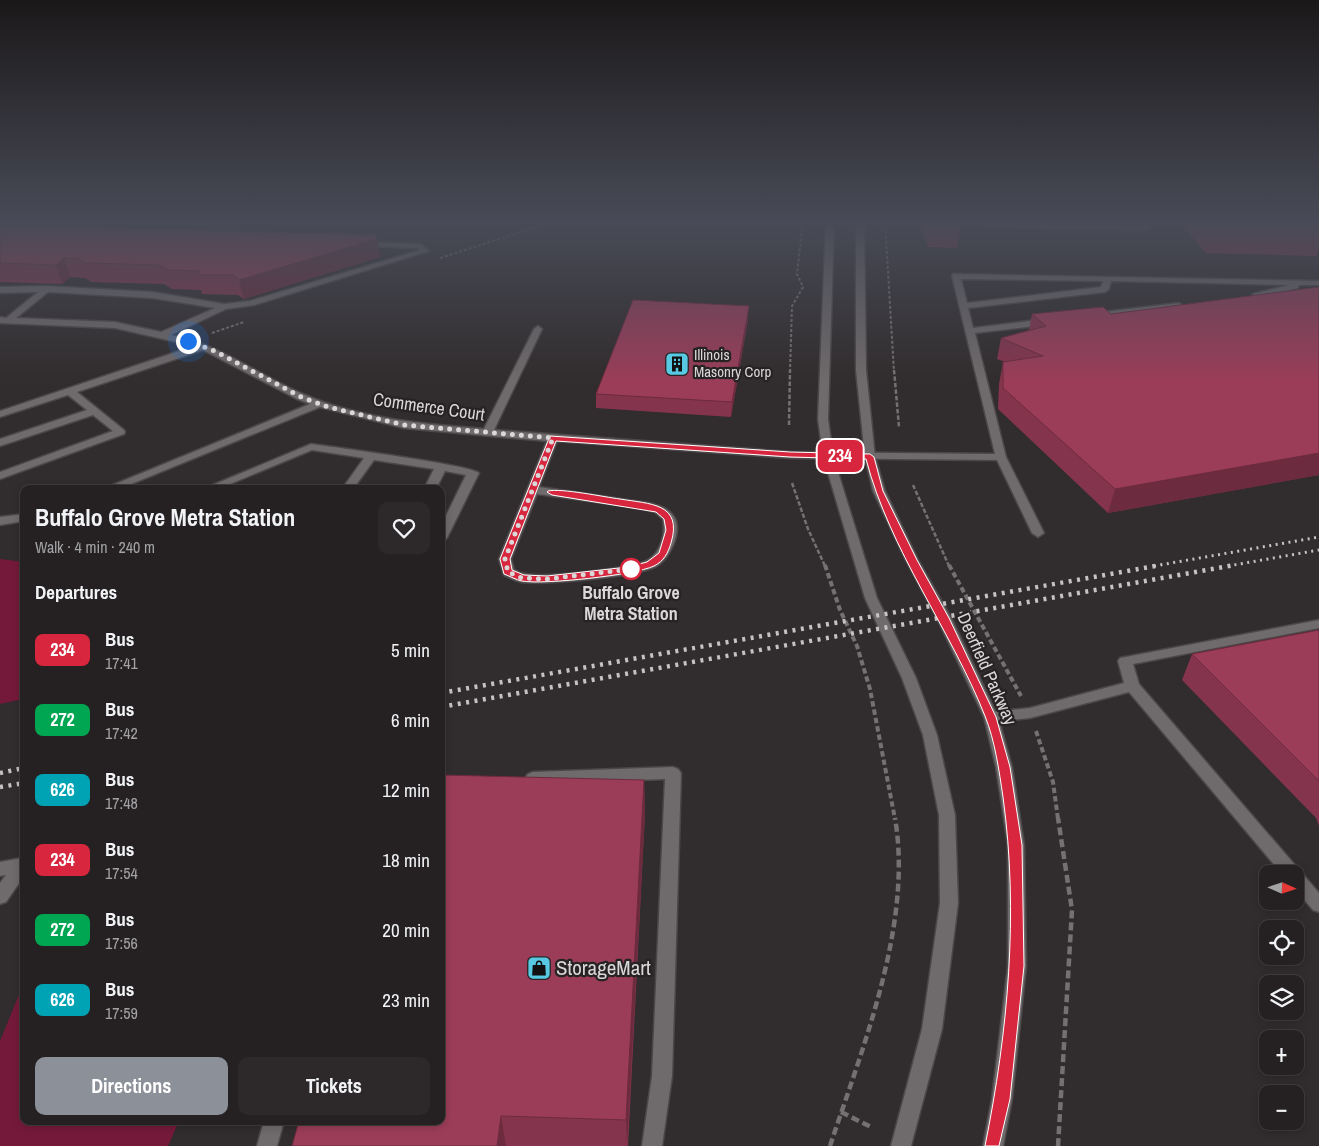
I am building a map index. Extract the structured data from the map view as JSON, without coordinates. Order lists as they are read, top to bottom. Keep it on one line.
{"streets":{"main road":["Commerce Court","Deerfield Parkway"]},"crossings":[["Commerce Court","Deerfield Parkway"]],"places":{"building":["Illinois Masonry Corp"],"other":["Buffalo Grove Metra Station"],"shop":["StorageMart"]},"lines":["bus line 234"],"north":"right","page":{"on_map":"234","heading":[["Buffalo Grove Metra Station","Walk · 4 min · 240 m"],"Departures"],"list":[{"mark":"234","name":"Bus","note":"17:41","value":"5 min"},{"mark":"272","name":"Bus","note":"17:42","value":"6 min"},{"mark":"626","name":"Bus","note":"17:48","value":"12 min"},{"mark":"234","name":"Bus","note":"17:54","value":"18 min"},{"mark":"272","name":"Bus","note":"17:56","value":"20 min"},{"mark":"626","name":"Bus","note":"17:59","value":"23 min"}],"map_buttons":["+","−"],"buttons":["Directions","Tickets"]}}
